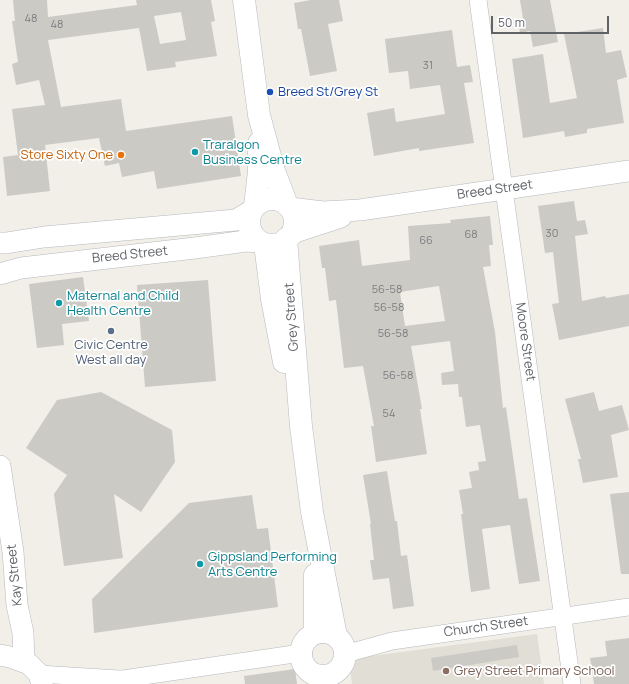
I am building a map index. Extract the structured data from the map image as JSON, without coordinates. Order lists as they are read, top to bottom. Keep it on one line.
{"streets":{"main road":["Grey Street"],"street":["Breed Street","Moore Street","Kay Street","Church Street"]},"crossings":[["Breed Street","Grey Street"],["Breed Street","Moore Street"],["Grey Street","Church Street"],["Moore Street","Church Street"]],"places":["Breed St/Grey St","Traralgon Business Centre","Store Sixty One","Maternal and Child Health Centre","Civic Centre West all day","Gippsland Performing Arts Centre","Grey Street Primary School"],"house_numbers":["48","48","31","30","68","66","56-58","56-58","56-58","56-58","54"],"scale_bar":"50 m"}
